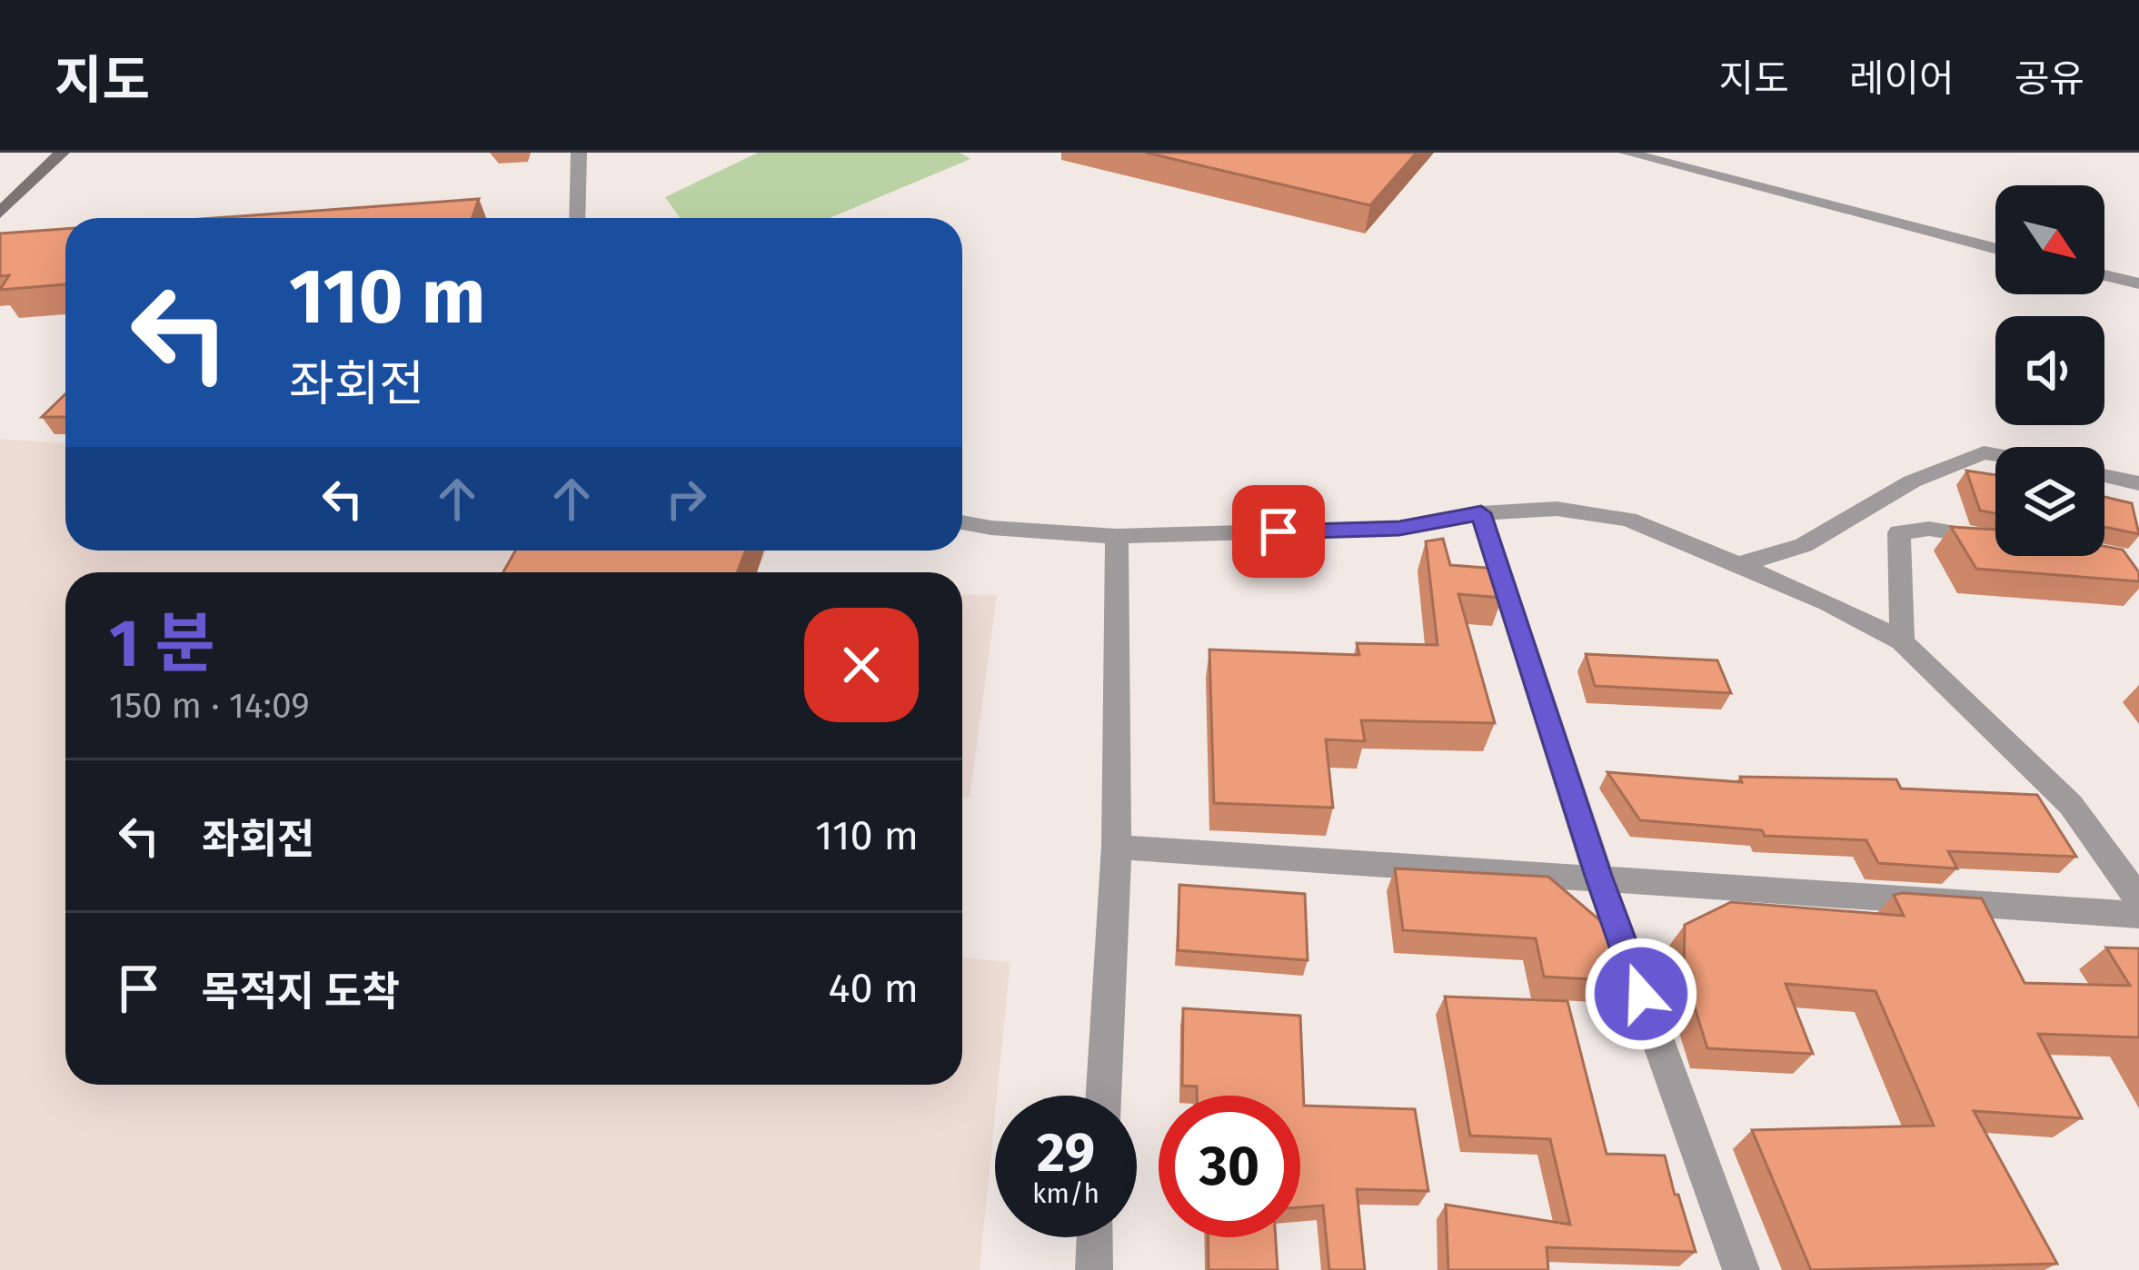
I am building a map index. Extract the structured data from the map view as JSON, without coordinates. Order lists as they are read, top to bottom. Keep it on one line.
{"north":"bottom right","page":{"header":"지도","nav":["지도","레이어","공유"],"turn":["110 m","좌회전"],"heading":["1 분","150 m · 14:09"],"list":[{"name":"좌회전","value":"110 m"},{"name":"목적지 도착","value":"40 m"}],"speed":"29 km/h","limit":"30"}}
